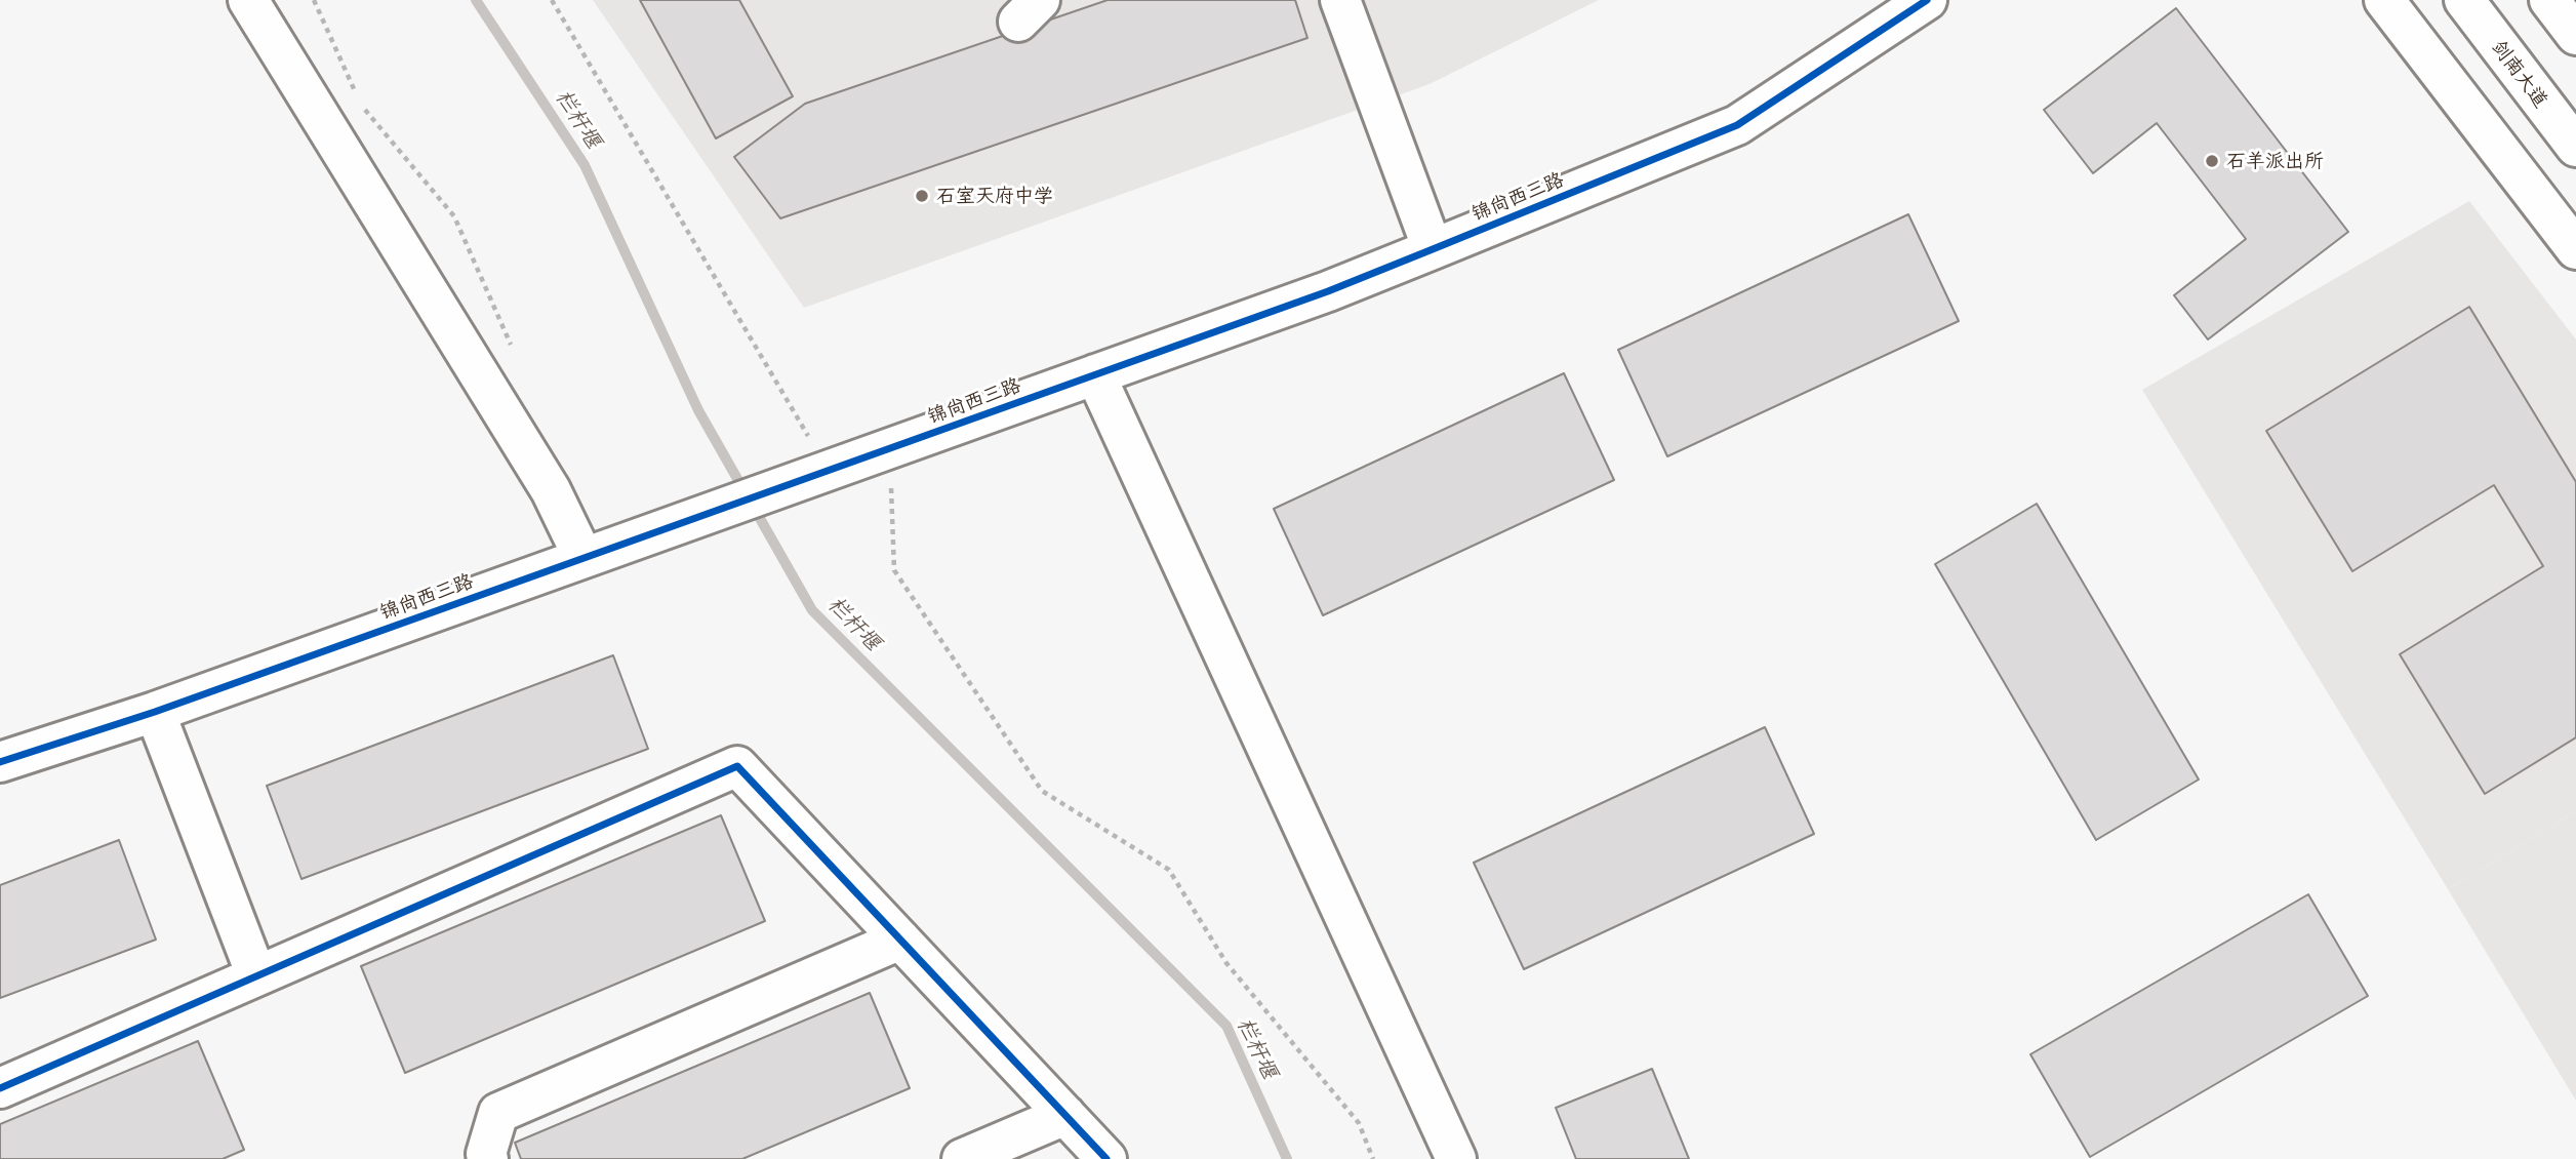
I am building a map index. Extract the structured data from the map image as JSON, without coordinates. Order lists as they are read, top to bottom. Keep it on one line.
{"streets":{"main road":["剑南大道","锦尚西三路"]},"water":["栏杆堰"],"places":["石羊派出所","石室天府中学"]}
